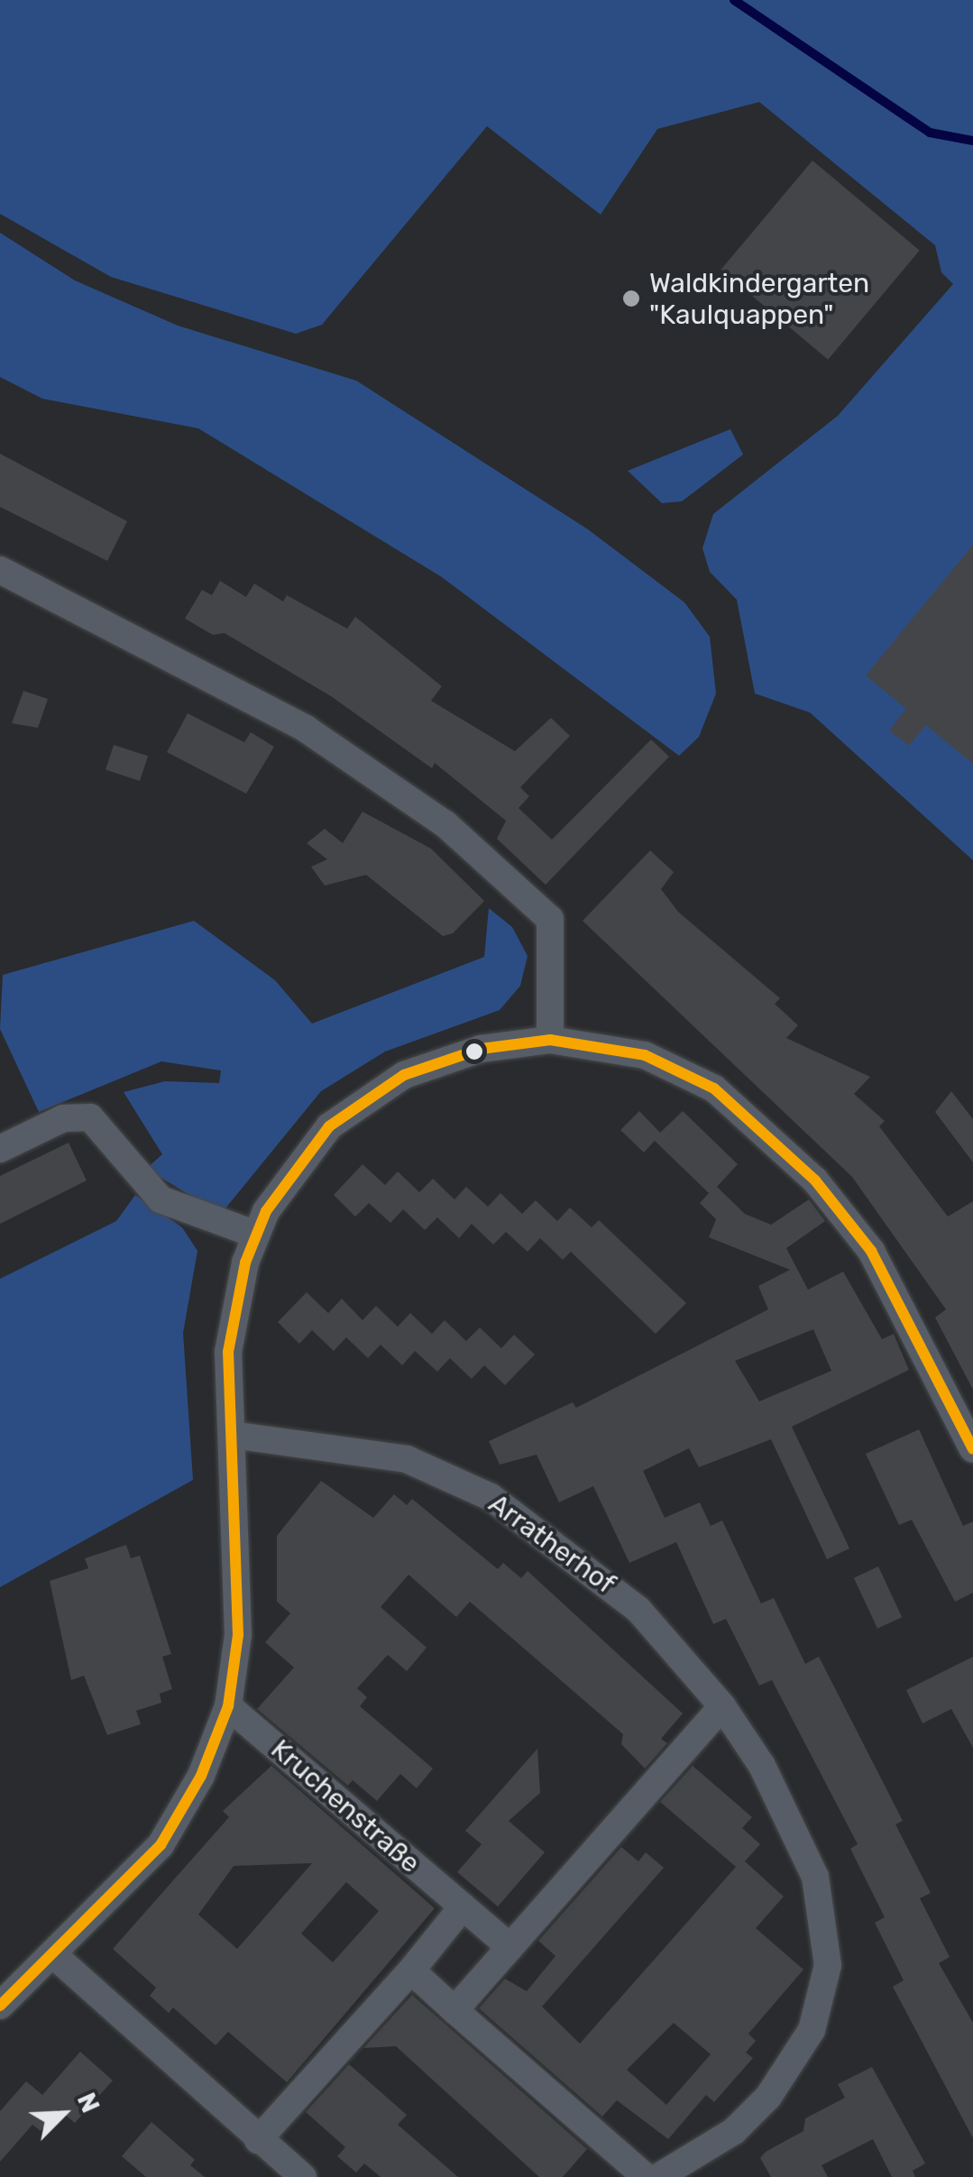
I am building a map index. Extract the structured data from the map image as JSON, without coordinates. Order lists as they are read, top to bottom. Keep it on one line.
{"streets":{"street":["Arratherhof","Kruchenstraße"]},"places":["Waldkindergarten \"Kaulquappen\""],"north":"top right"}
